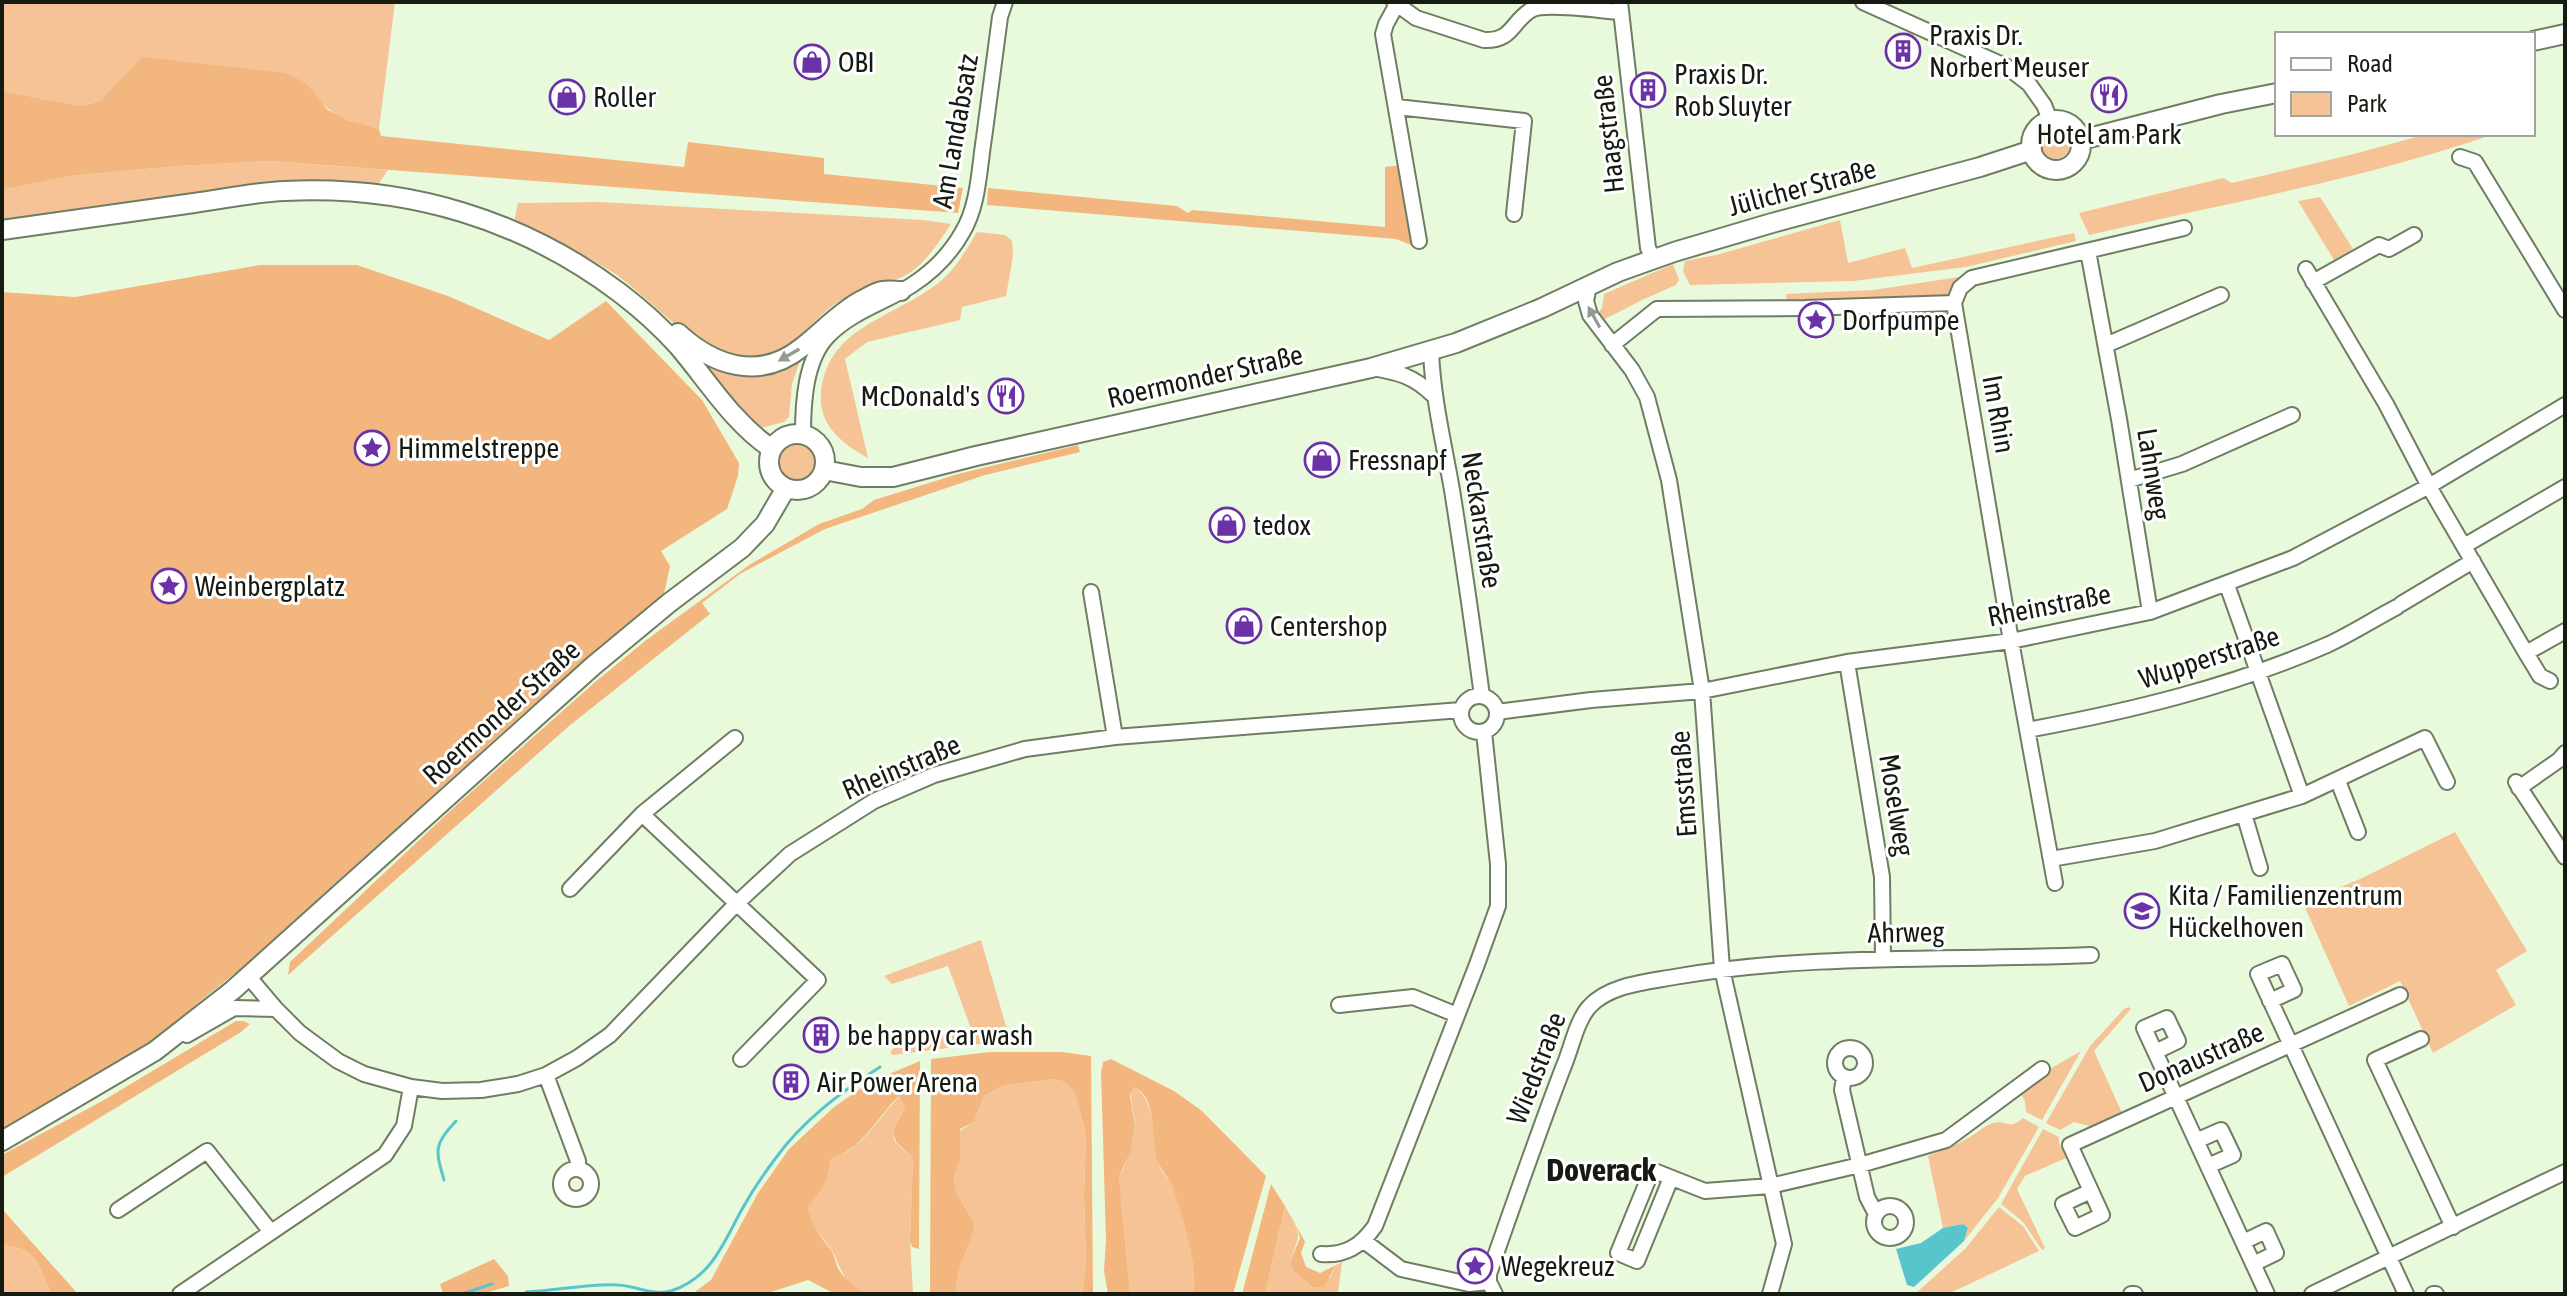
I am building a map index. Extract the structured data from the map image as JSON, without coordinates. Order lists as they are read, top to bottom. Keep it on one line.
{"streets":{"main road":["Jülicher Straße","Roermonder Straße"],"street":["Am Landabsatz","Haagstraße","Im Rhin","Lahnweg","Neckarstraße","Rheinstraße","Wupperstraße","Emsstraße","Moselweg","Ahrweg","Donaustraße","Wiedstraße"]},"crossings":[["Am Landabsatz","Roermonder Straße"],["Haagstraße","Jülicher Straße"],["Jülicher Straße","Roermonder Straße"],["Jülicher Straße","Emsstraße"],["Roermonder Straße","Neckarstraße"],["Roermonder Straße","Rheinstraße"],["Roermonder Straße","Emsstraße"],["Im Rhin","Rheinstraße"],["Im Rhin","Wupperstraße"],["Lahnweg","Rheinstraße"],["Neckarstraße","Rheinstraße"],["Rheinstraße","Emsstraße"],["Rheinstraße","Moselweg"],["Emsstraße","Ahrweg"],["Emsstraße","Wiedstraße"],["Moselweg","Ahrweg"],["Ahrweg","Wiedstraße"]],"districts":["Doverack"],"places":{"building":["Praxis Dr. Norbert Meuser","Praxis Dr. Rob Sluyter","be happy car wash","Air Power Arena"],"shop":["OBI","Roller","Fressnapf","tedox","Centershop"],"restaurant":["Hotel am Park","McDonald's"],"place":["Dorfpumpe","Himmelstreppe","Weinbergplatz","Wegekreuz"],"school or university":["Kita / Familienzentrum Hückelhoven"]},"legend":["Road","Park"]}
